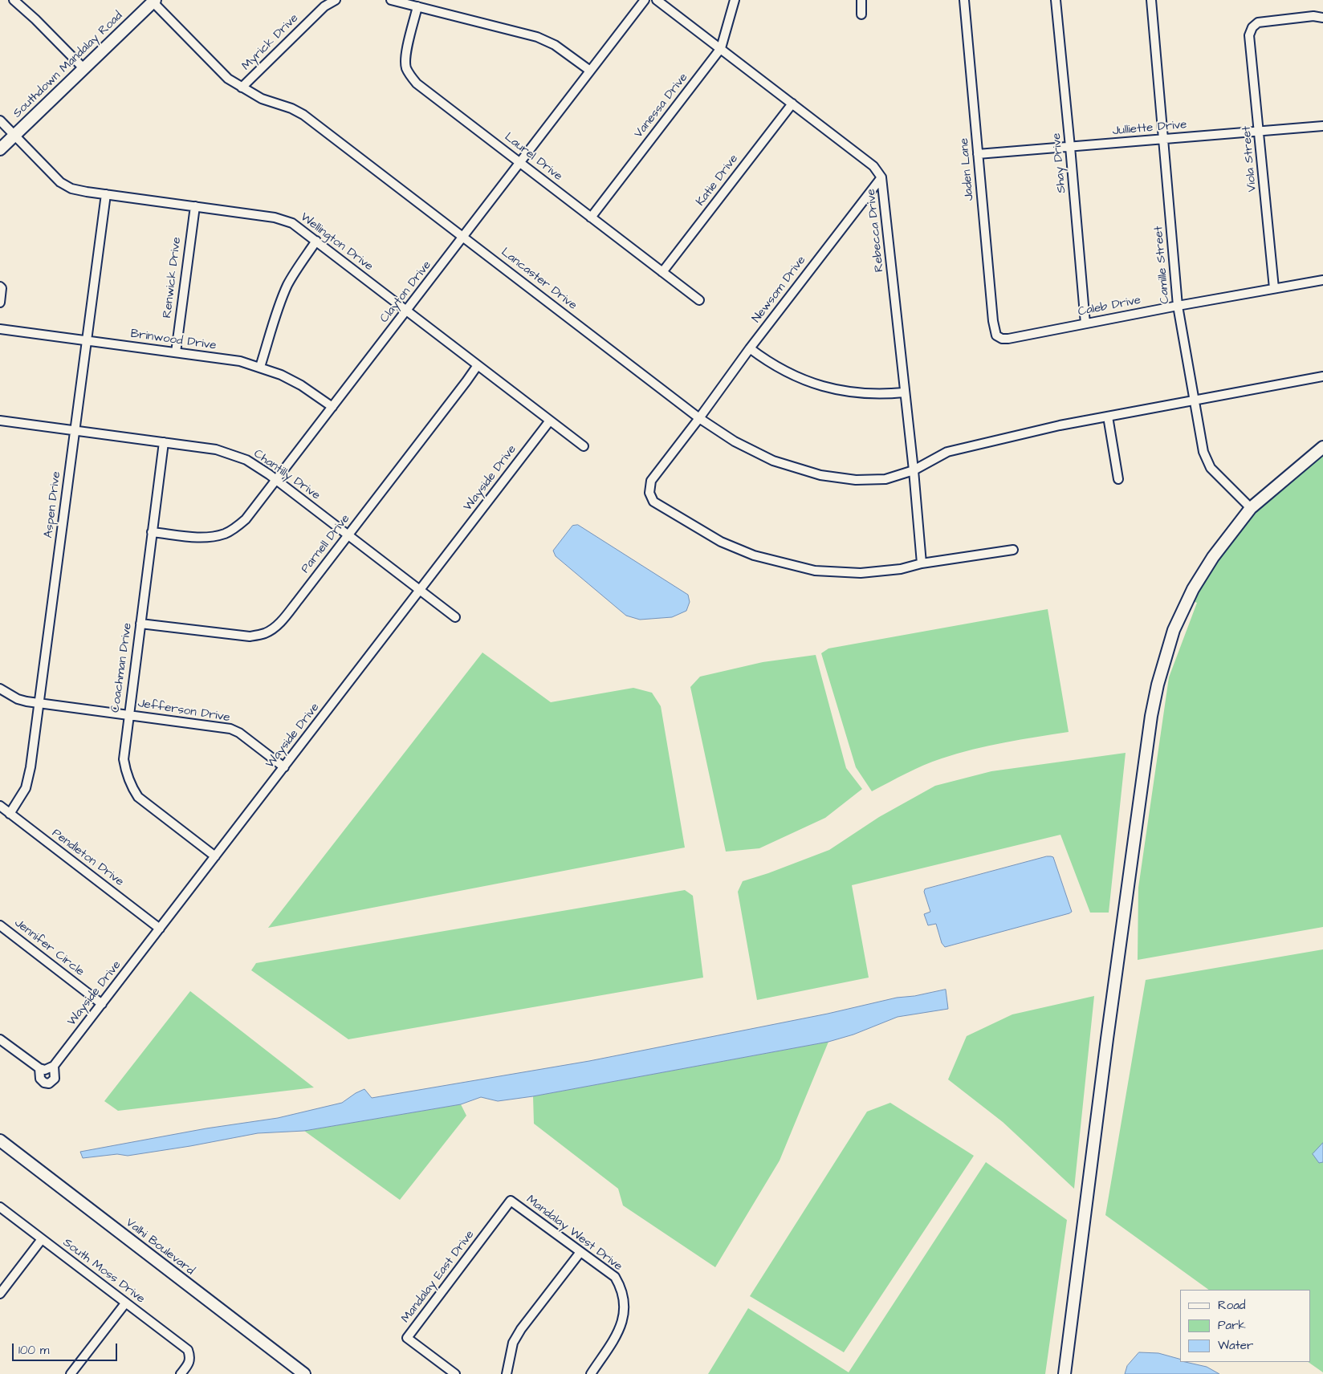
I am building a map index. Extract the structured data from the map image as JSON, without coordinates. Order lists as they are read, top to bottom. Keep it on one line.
{"streets":{"street":["Myrick Drive","Southdown Mandalay Road","Vanessa Drive","Julliette Drive","Laurel Drive","Viola Street","Shay Drive","Jaden Lane","Katie Drive","Rebecca Drive","Wellington Drive","Camille Street","Renwick Drive","Lancaster Drive","Newsom Drive","Clayton Drive","Caleb Drive","Brinwood Drive","Chantilly Drive","Wayside Drive","Aspen Drive","Parnell Drive","Coachman Drive","Jefferson Drive","Pendleton Drive","Jennifer Circle","Mandalay West Drive","Valhi Boulevard","South Moss Drive","Mandalay East Drive"]},"crossings":[["Myrick Drive","Lancaster Drive"],["Southdown Mandalay Road","Wellington Drive"],["Southdown Mandalay Road","Lancaster Drive"],["Vanessa Drive","Laurel Drive"],["Vanessa Drive","Rebecca Drive"],["Julliette Drive","Viola Street"],["Julliette Drive","Shay Drive"],["Julliette Drive","Jaden Lane"],["Julliette Drive","Camille Street"],["Laurel Drive","Katie Drive"],["Laurel Drive","Clayton Drive"],["Viola Street","Caleb Drive"],["Shay Drive","Caleb Drive"],["Jaden Lane","Caleb Drive"],["Katie Drive","Rebecca Drive"],["Rebecca Drive","Lancaster Drive"],["Rebecca Drive","Newsom Drive"],["Wellington Drive","Renwick Drive"],["Wellington Drive","Clayton Drive"],["Wellington Drive","Wayside Drive"],["Wellington Drive","Aspen Drive"],["Wellington Drive","Parnell Drive"],["Camille Street","Lancaster Drive"],["Camille Street","Caleb Drive"],["Renwick Drive","Brinwood Drive"],["Lancaster Drive","Newsom Drive"],["Lancaster Drive","Clayton Drive"],["Clayton Drive","Brinwood Drive"],["Clayton Drive","Chantilly Drive"],["Clayton Drive","Coachman Drive"],["Brinwood Drive","Aspen Drive"],["Chantilly Drive","Wayside Drive"],["Chantilly Drive","Aspen Drive"],["Chantilly Drive","Parnell Drive"],["Chantilly Drive","Coachman Drive"],["Wayside Drive","Coachman Drive"],["Wayside Drive","Jefferson Drive"],["Wayside Drive","Pendleton Drive"],["Wayside Drive","Jennifer Circle"],["Aspen Drive","Jefferson Drive"],["Aspen Drive","Pendleton Drive"],["Parnell Drive","Coachman Drive"],["Coachman Drive","Jefferson Drive"],["Mandalay West Drive","Mandalay East Drive"]],"legend":["Road","Park","Water"],"scale_bar":"100 m"}
